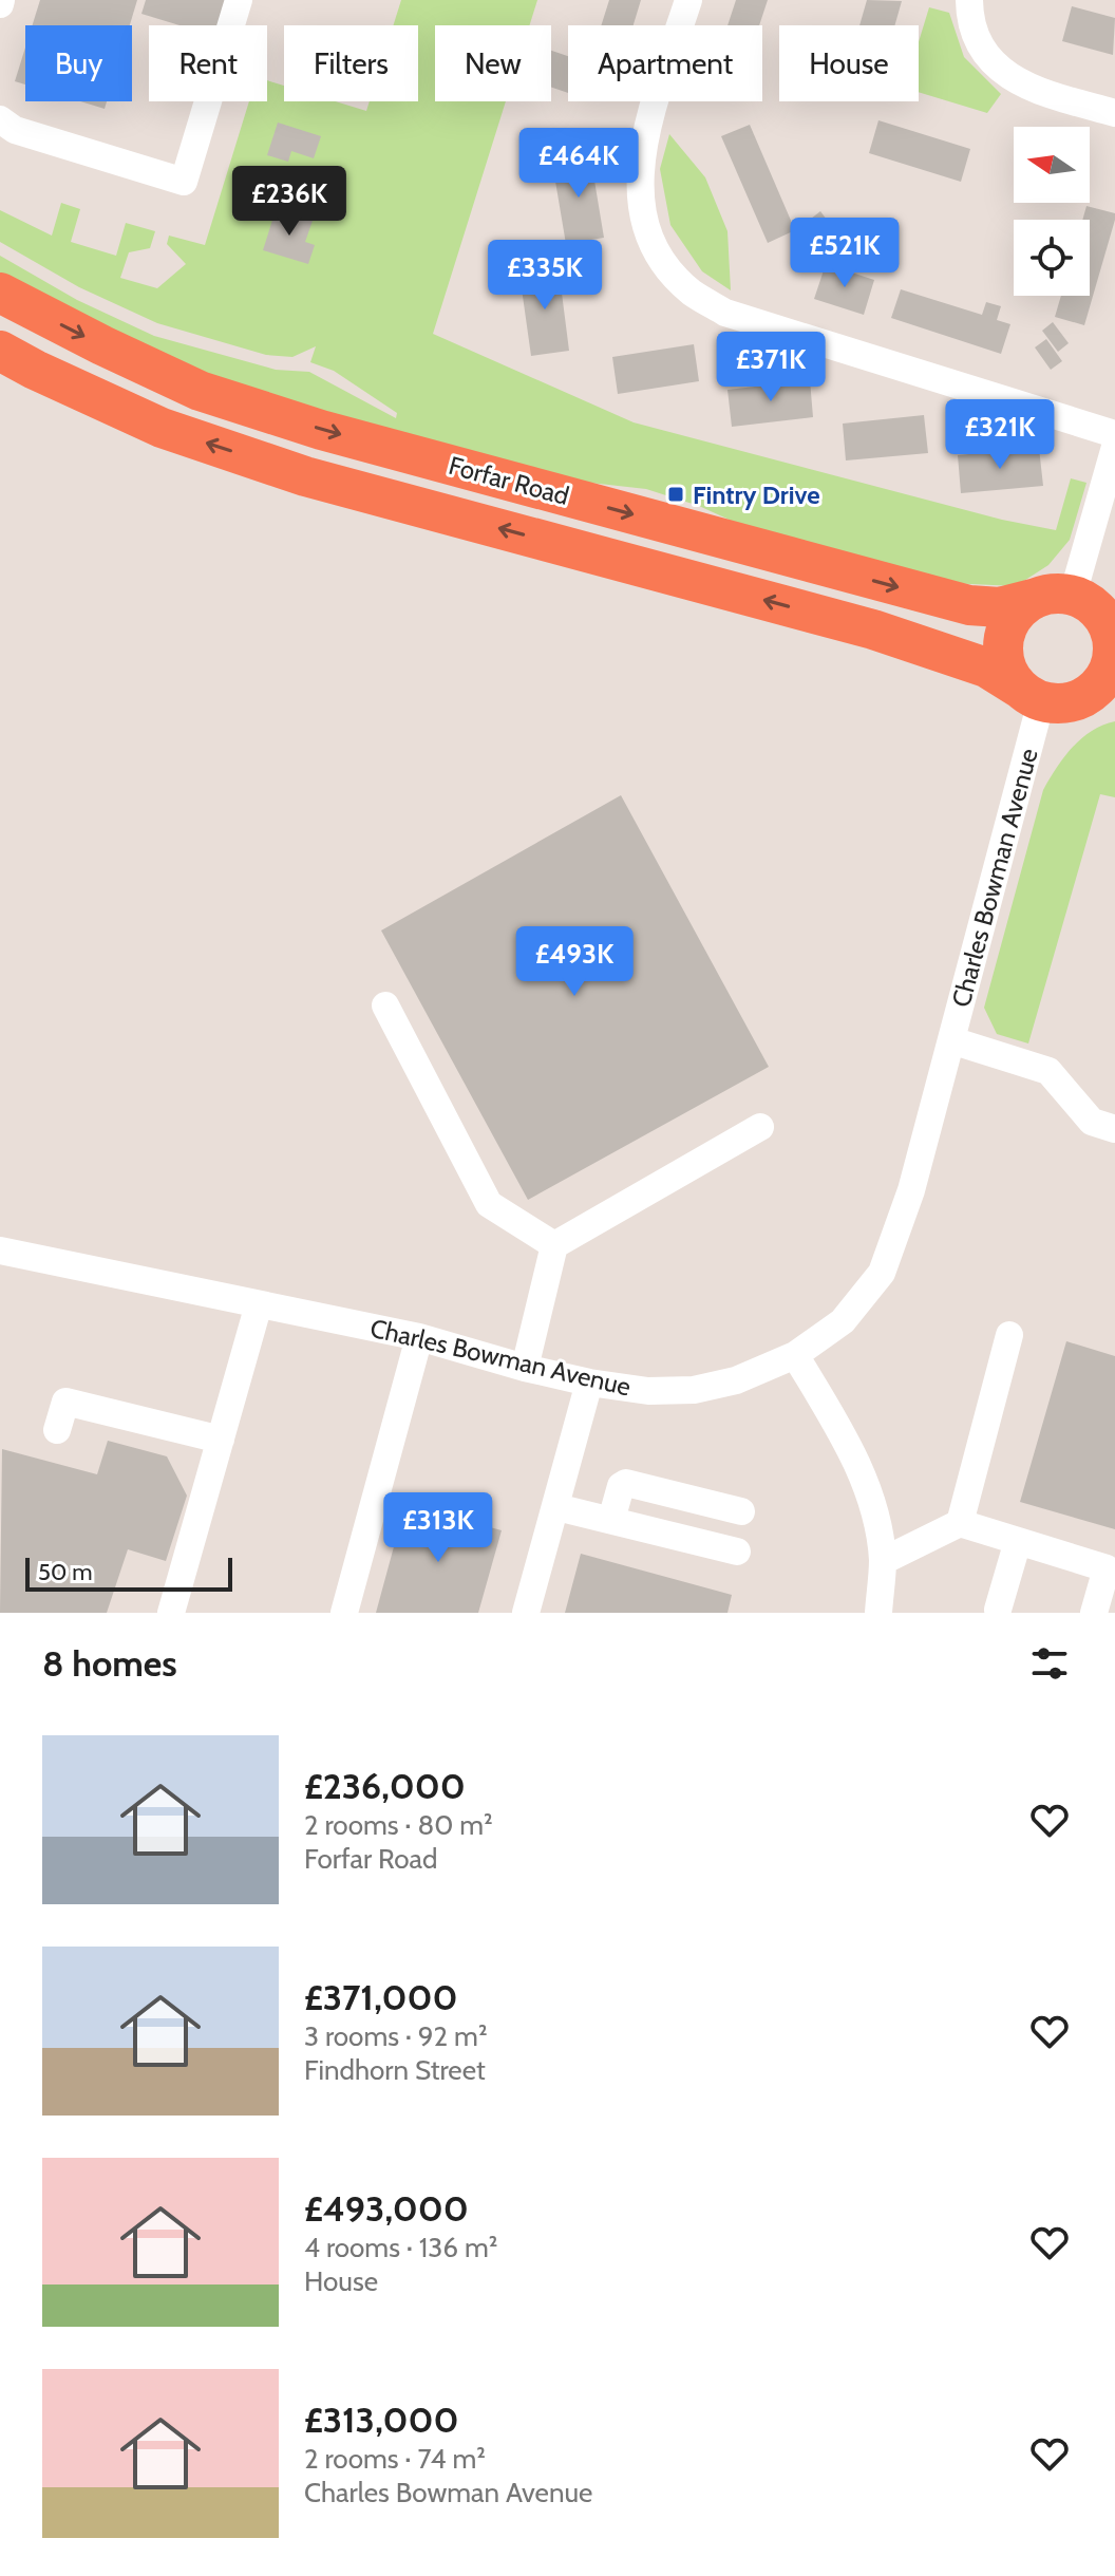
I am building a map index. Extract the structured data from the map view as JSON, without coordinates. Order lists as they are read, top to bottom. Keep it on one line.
{"streets":{"highway":["Forfar Road"],"street":["Charles Bowman Avenue"]},"crossings":[["Forfar Road","Charles Bowman Avenue"]],"places":{"transit":["Fintry Drive"]},"scale_bar":"50 m","north":"left","page":{"chip":["Buy","Rent","Filters","New","Apartment","House"],"price":["£464K","£236K","£521K","£335K","£371K","£321K","£493K","£313K"],"scale":"50 m","heading":"8 homes","list":[{"name":"£236,000","note":"2 rooms · 80 m² · Forfar Road"},{"name":"£371,000","note":"3 rooms · 92 m² · Findhorn Street"},{"name":"£493,000","note":"4 rooms · 136 m² · House"},{"name":"£313,000","note":"2 rooms · 74 m² · Charles Bowman Avenue"}]}}
